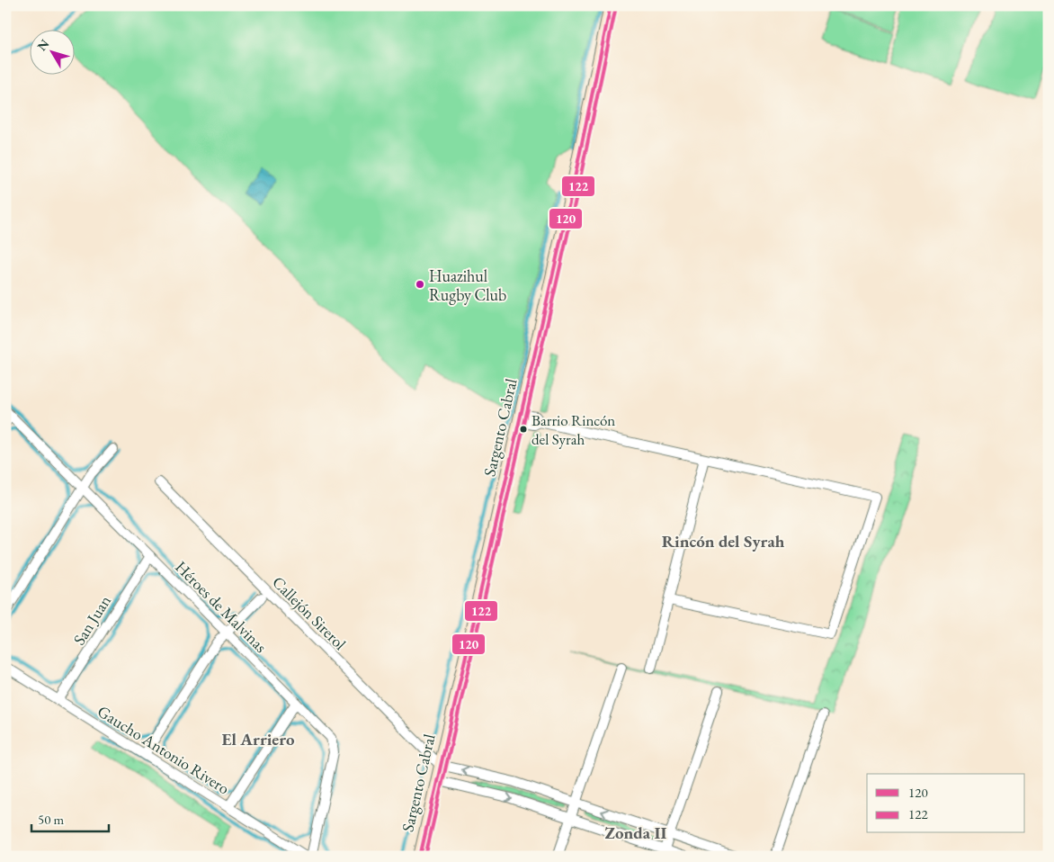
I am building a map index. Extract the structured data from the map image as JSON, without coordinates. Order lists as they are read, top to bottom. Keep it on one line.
{"streets":{"main road":["Sargento Cabral"],"street":["Héroes de Malvinas","Callejón Sirerol","San Juan","Gaucho Antonio Rivero"]},"crossings":[["Sargento Cabral","Callejón Sirerol"],["Héroes de Malvinas","San Juan"],["San Juan","Gaucho Antonio Rivero"]],"districts":["Rincón del Syrah","El Arriero","Zonda II"],"places":["Huazihul Rugby Club","Barrio Rincón del Syrah"],"lines":["transit line 120","transit line 122"],"legend":["120","122"],"scale_bar":"50 m","north":"top left"}
